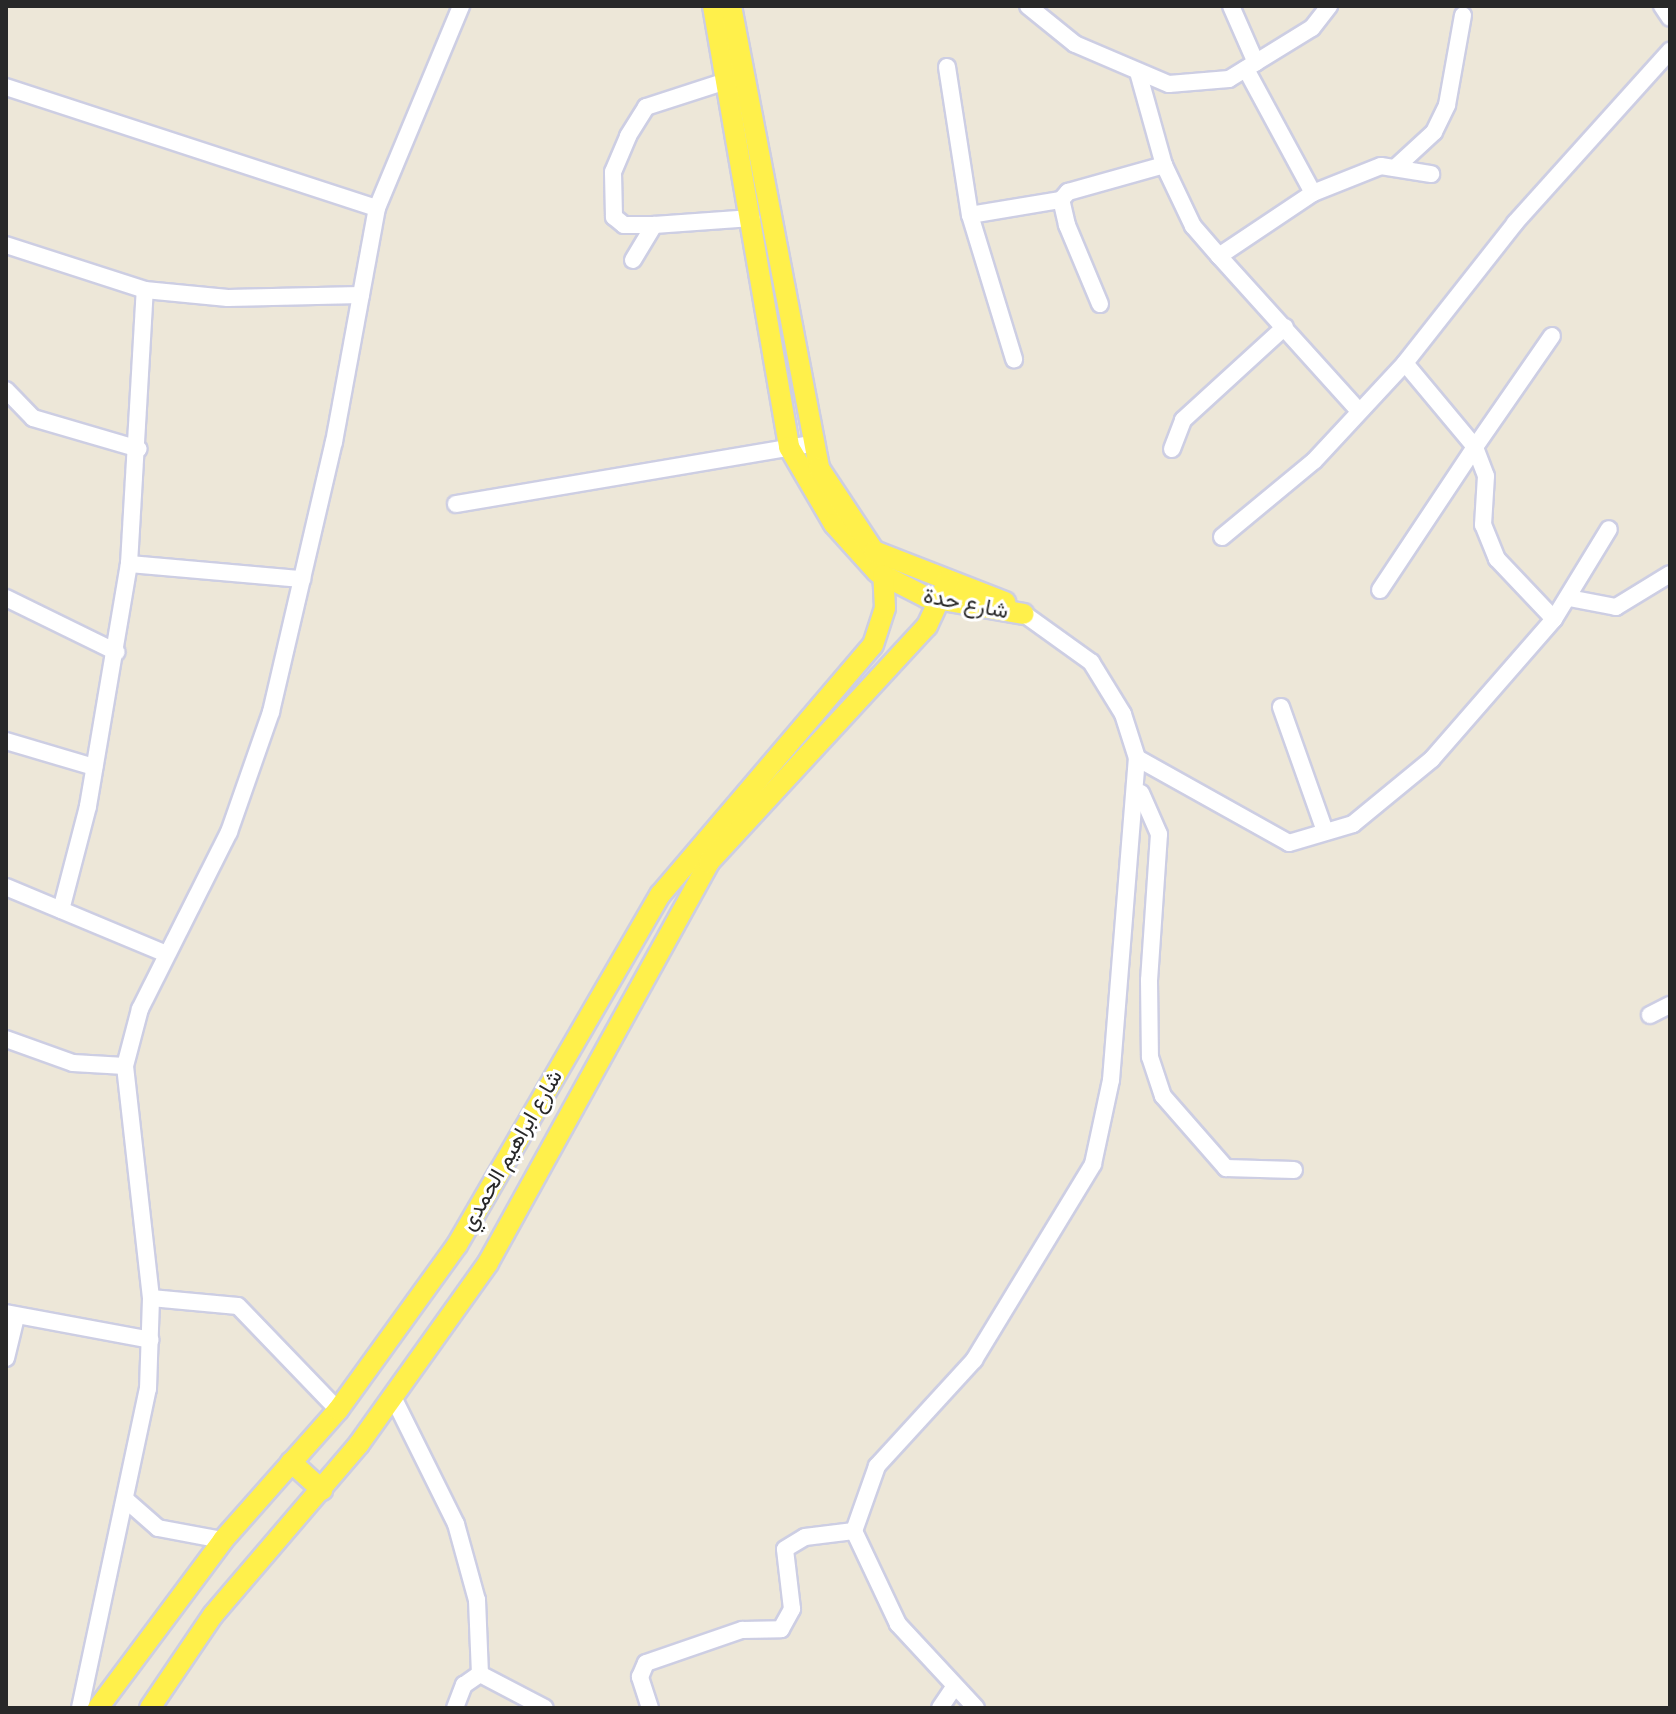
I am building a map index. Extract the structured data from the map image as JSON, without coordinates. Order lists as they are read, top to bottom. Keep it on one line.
{"streets":{"main road":["شارع حدة","شارع ابراهيم الحمدي"]},"crossings":[["شارع حدة","شارع ابراهيم الحمدي"]]}
